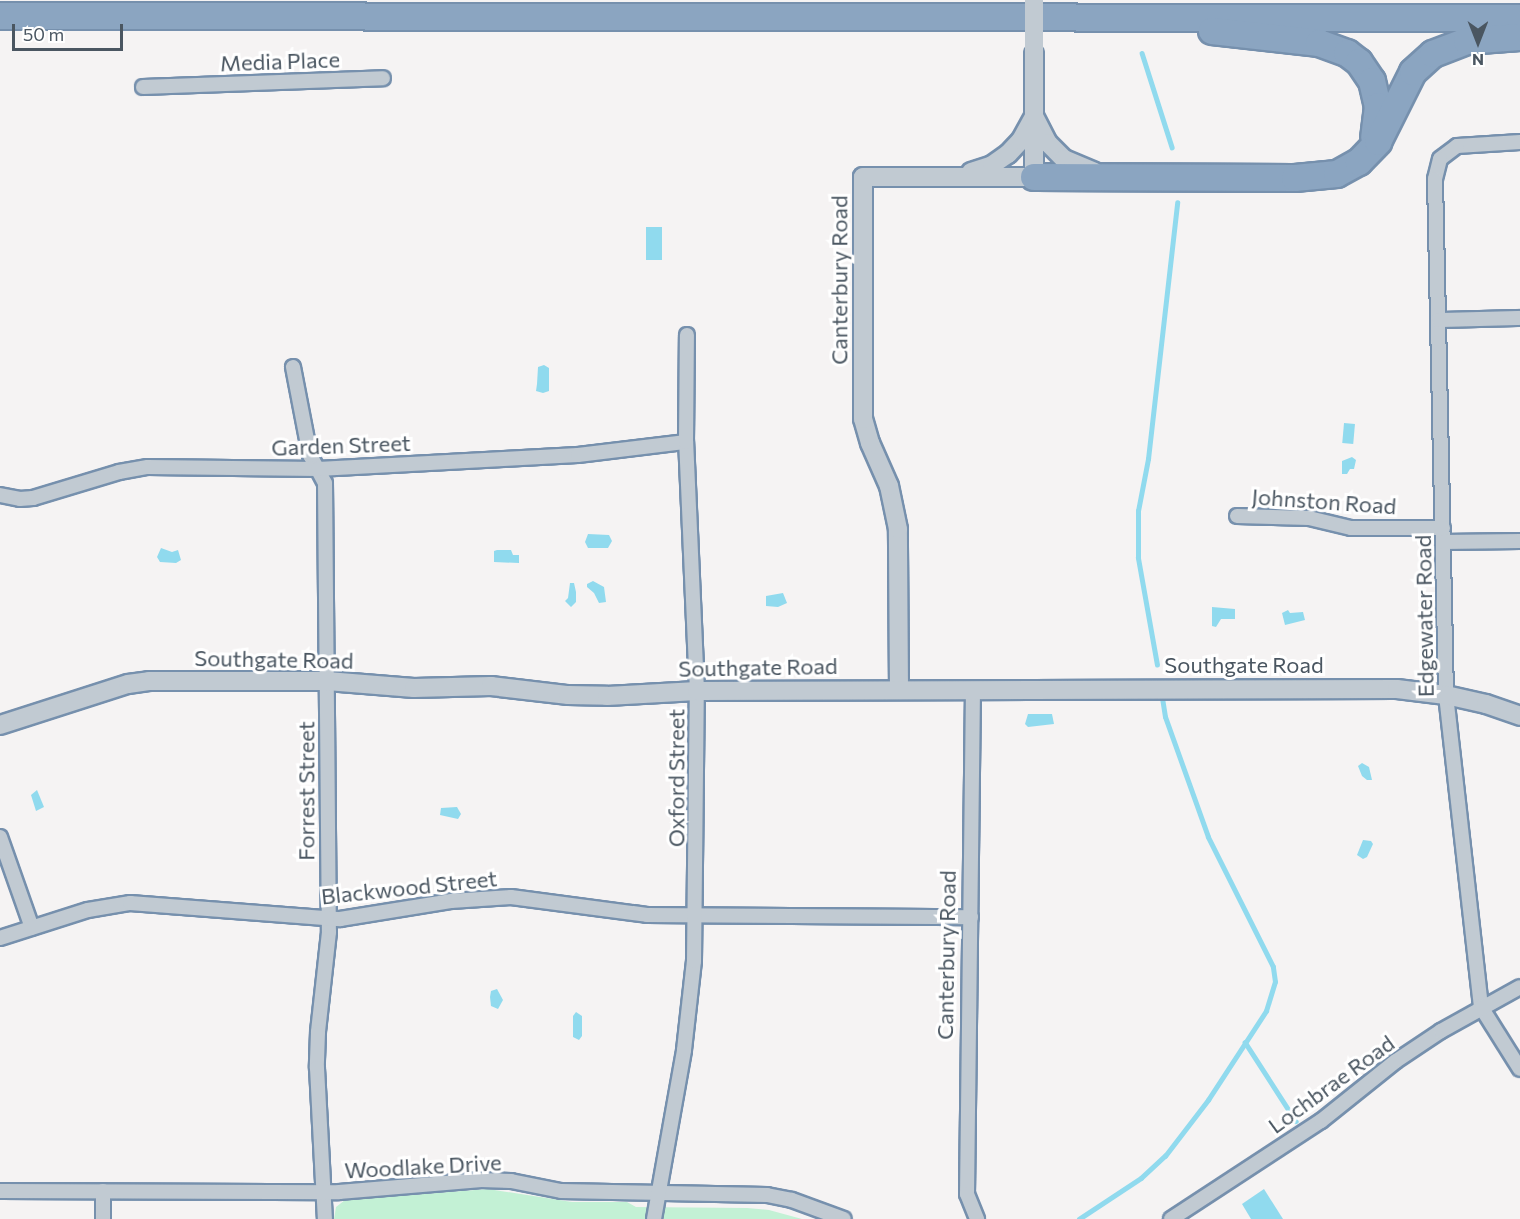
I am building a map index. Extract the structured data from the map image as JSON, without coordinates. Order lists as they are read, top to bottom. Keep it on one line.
{"streets":{"street":["Media Place","Canterbury Road","Garden Street","Johnston Road","Edgewater Road","Southgate Road","Oxford Street","Forrest Street","Blackwood Street","Lochbrae Road","Woodlake Drive"]},"crossings":[["Canterbury Road","Southgate Road"],["Canterbury Road","Blackwood Street"],["Garden Street","Oxford Street"],["Garden Street","Forrest Street"],["Johnston Road","Edgewater Road"],["Edgewater Road","Southgate Road"],["Edgewater Road","Lochbrae Road"],["Southgate Road","Oxford Street"],["Southgate Road","Forrest Street"],["Oxford Street","Blackwood Street"],["Oxford Street","Woodlake Drive"],["Forrest Street","Blackwood Street"],["Forrest Street","Woodlake Drive"]],"scale_bar":"50 m","north":"bottom"}
